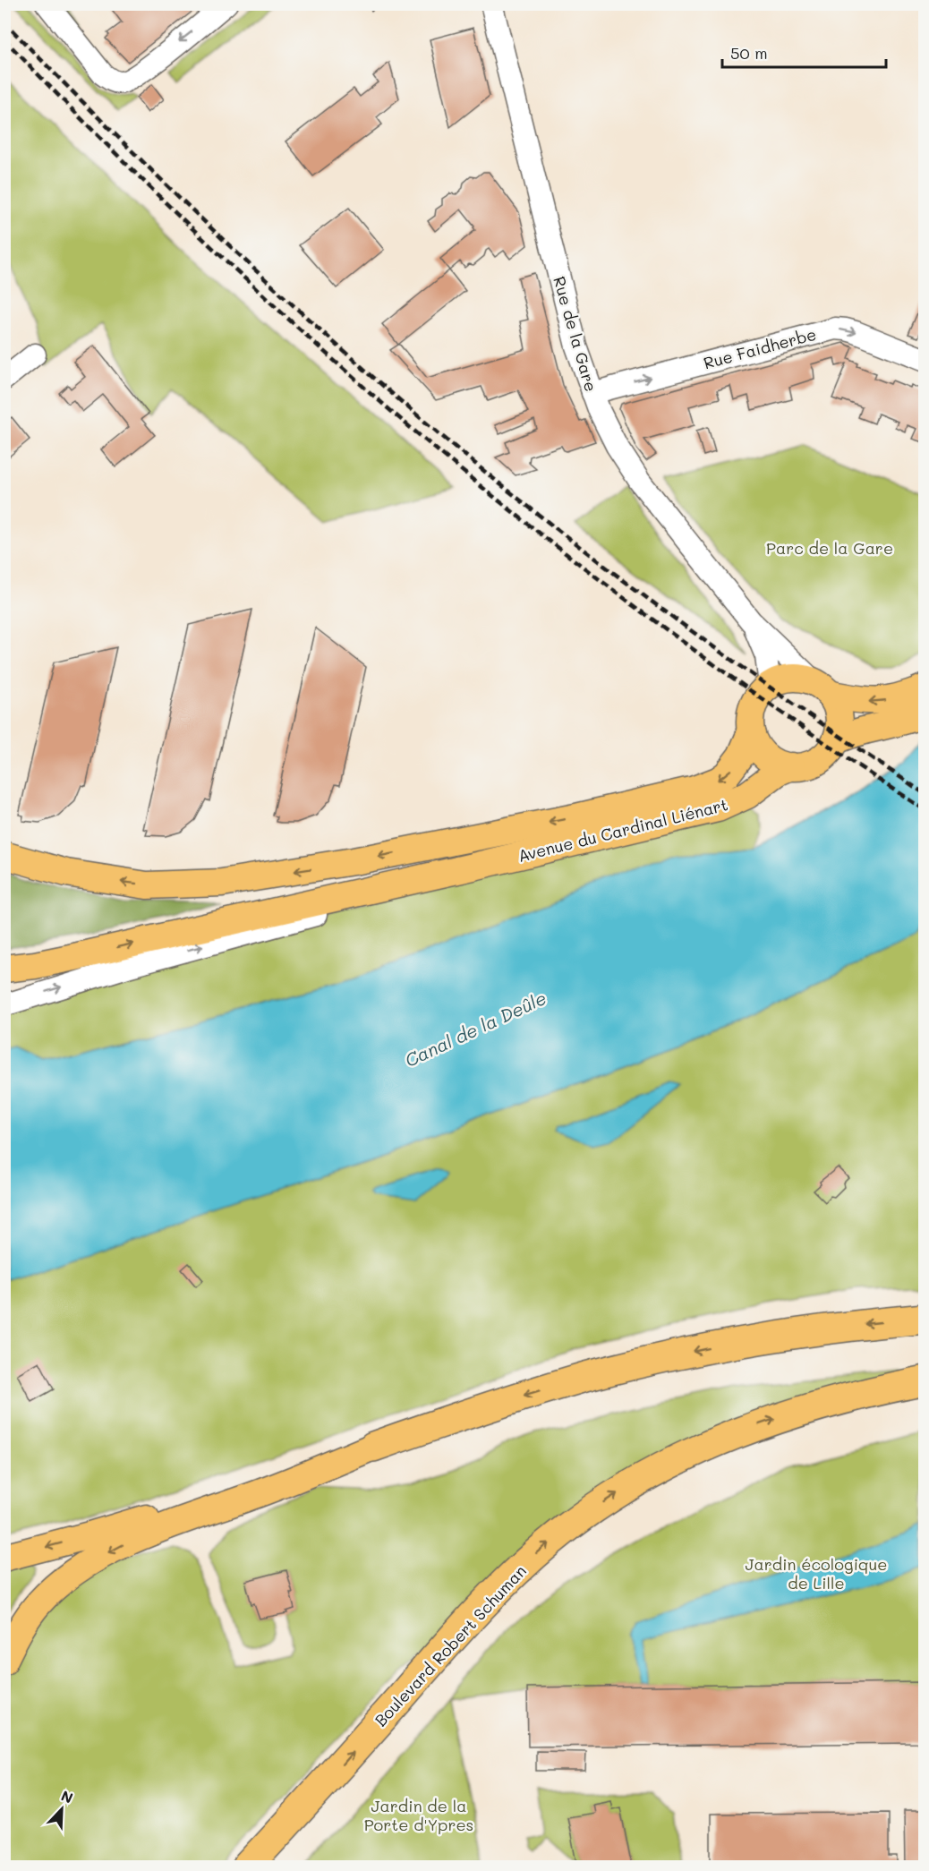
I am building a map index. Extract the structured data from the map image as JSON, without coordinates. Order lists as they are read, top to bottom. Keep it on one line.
{"streets":{"highway":["Boulevard Robert Schuman"],"main road":["Avenue du Cardinal Liénart"],"street":["Rue de la Gare","Rue Faidherbe"]},"crossings":[["Rue de la Gare","Rue Faidherbe"],["Rue de la Gare","Avenue du Cardinal Liénart"]],"one_way":["Rue Faidherbe"],"water":["Canal de la Deûle"],"parks":["Parc de la Gare","Jardin écologique de Lille","Jardin de la Porte d'Ypres"],"scale_bar":"50 m","north":"top right"}
